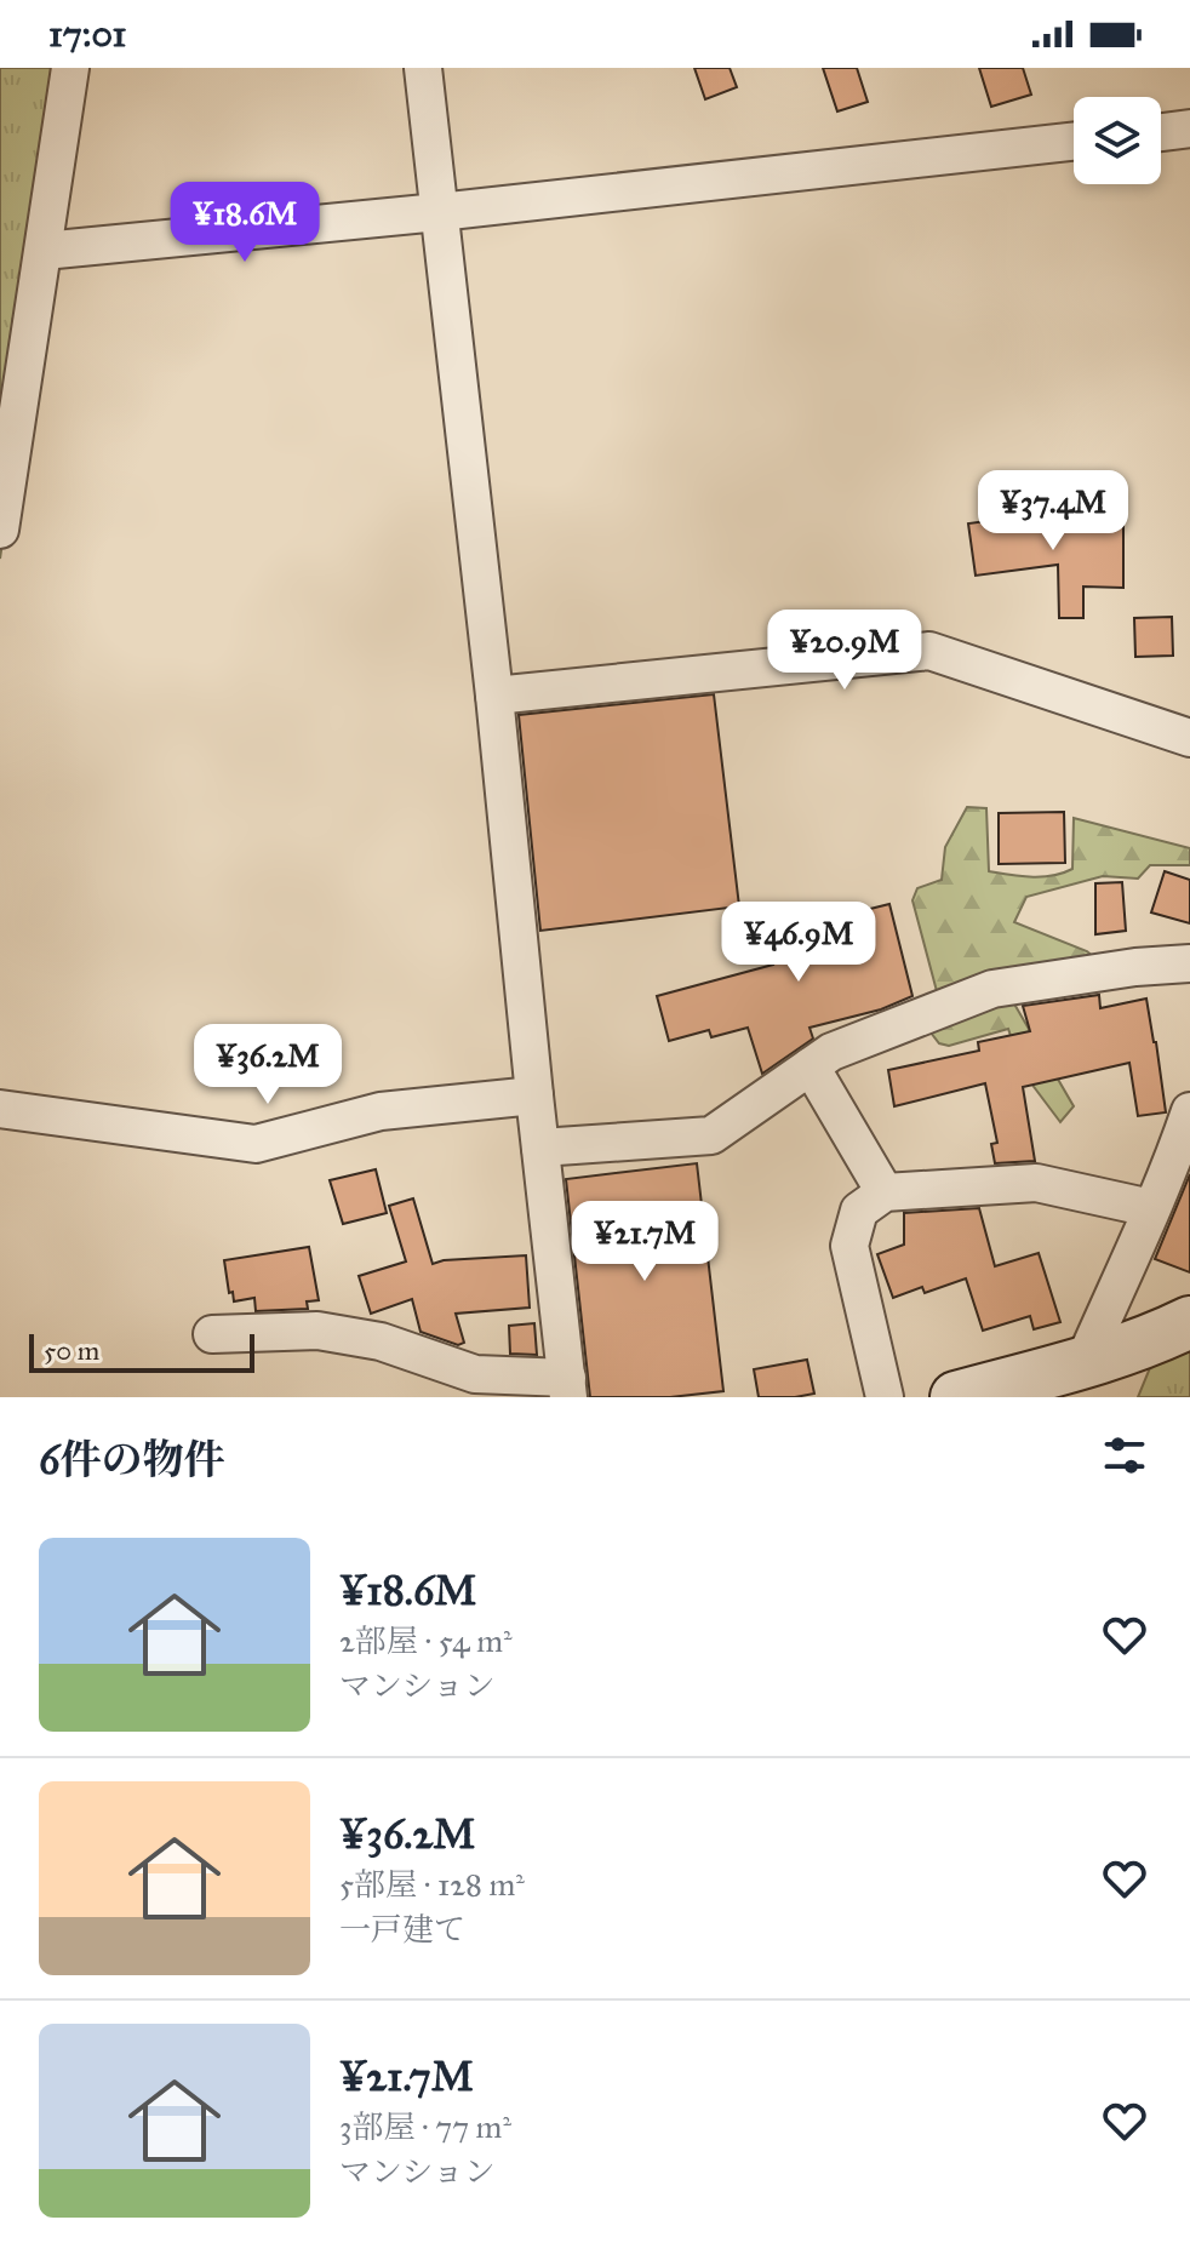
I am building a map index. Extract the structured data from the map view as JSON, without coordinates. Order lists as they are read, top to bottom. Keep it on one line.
{"scale_bar":"50 m","page":{"status":"17:01","price":["¥18.6M","¥37.4M","¥20.9M","¥46.9M","¥36.2M","¥21.7M"],"scale":"50 m","heading":"6件の物件","list":[{"name":"¥18.6M","note":"2部屋 · 54 m² · マンション"},{"name":"¥36.2M","note":"5部屋 · 128 m² · 一戸建て"},{"name":"¥21.7M","note":"3部屋 · 77 m² · マンション"}]}}
